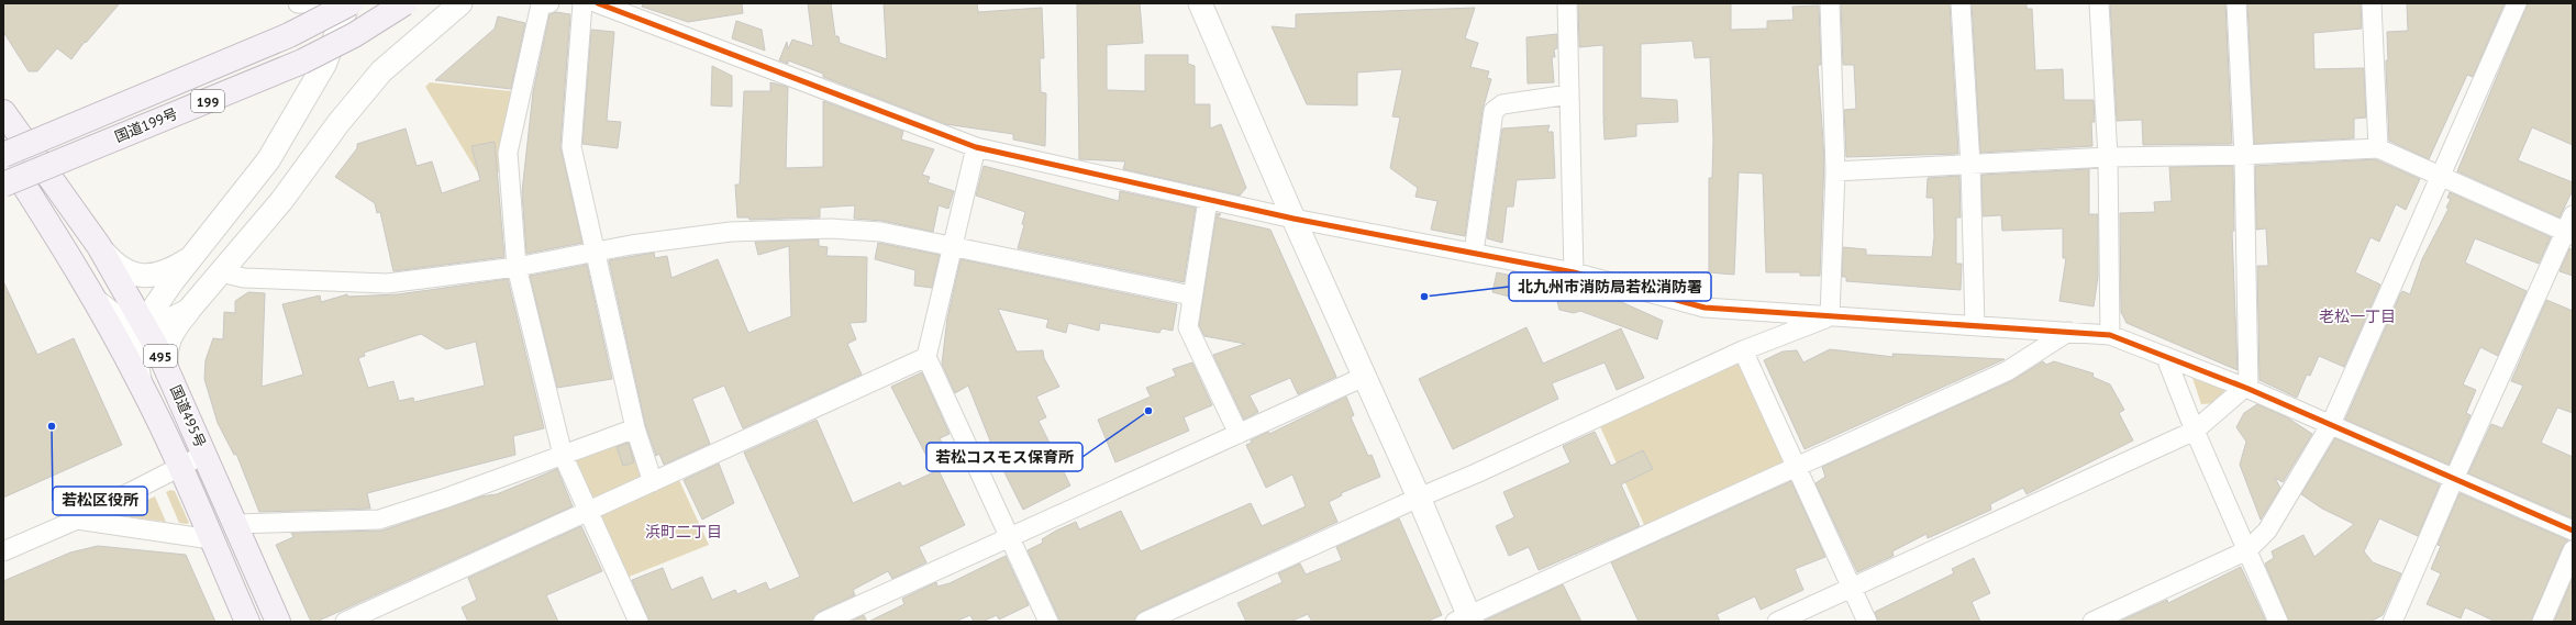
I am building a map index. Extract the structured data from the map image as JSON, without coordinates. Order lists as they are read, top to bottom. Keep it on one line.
{"streets":{"highway":["199","国道199号","495","国道495号"]},"crossings":[["国道199号","国道495号"]],"districts":["老松一丁目","浜町二丁目"],"places":["北九州市消防局若松消防署","若松コスモス保育所","若松区役所"]}
